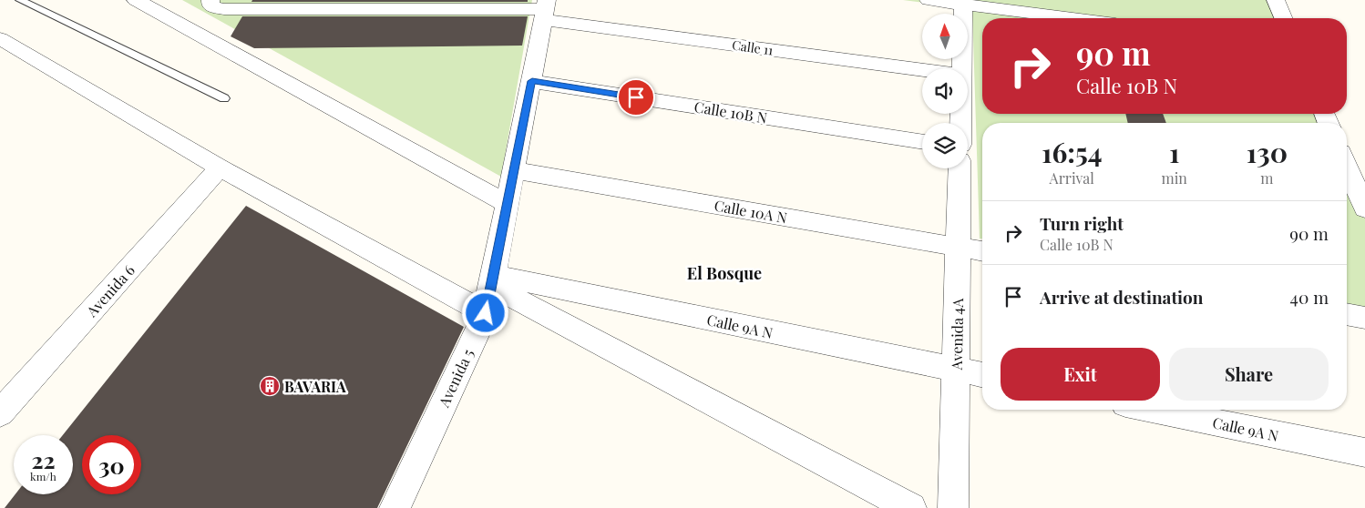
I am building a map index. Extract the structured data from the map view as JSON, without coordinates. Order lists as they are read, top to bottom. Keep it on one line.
{"streets":{"street":["Calle 11","Calle 10B N","Calle 10A N","Avenida 6","Calle 9A N","Avenida 4A","Avenida 5"]},"crossings":[["Calle 11","Avenida 5"],["Calle 10B N","Avenida 5"],["Calle 10A N","Avenida 4A"],["Calle 10A N","Avenida 5"],["Calle 9A N","Avenida 4A"],["Calle 9A N","Avenida 5"]],"districts":["El Bosque"],"places":{"building":["BAVARIA"]},"north":"top","page":{"turn":["90 m","Calle 10B N"],"eta":["16:54","Arrival","1","min","130","m"],"list":[{"name":"Turn right","note":"Calle 10B N","value":"90 m"},{"name":"Arrive at destination","value":"40 m"}],"buttons":["Exit","Share"],"speed":"22 km/h","limit":"30"}}
